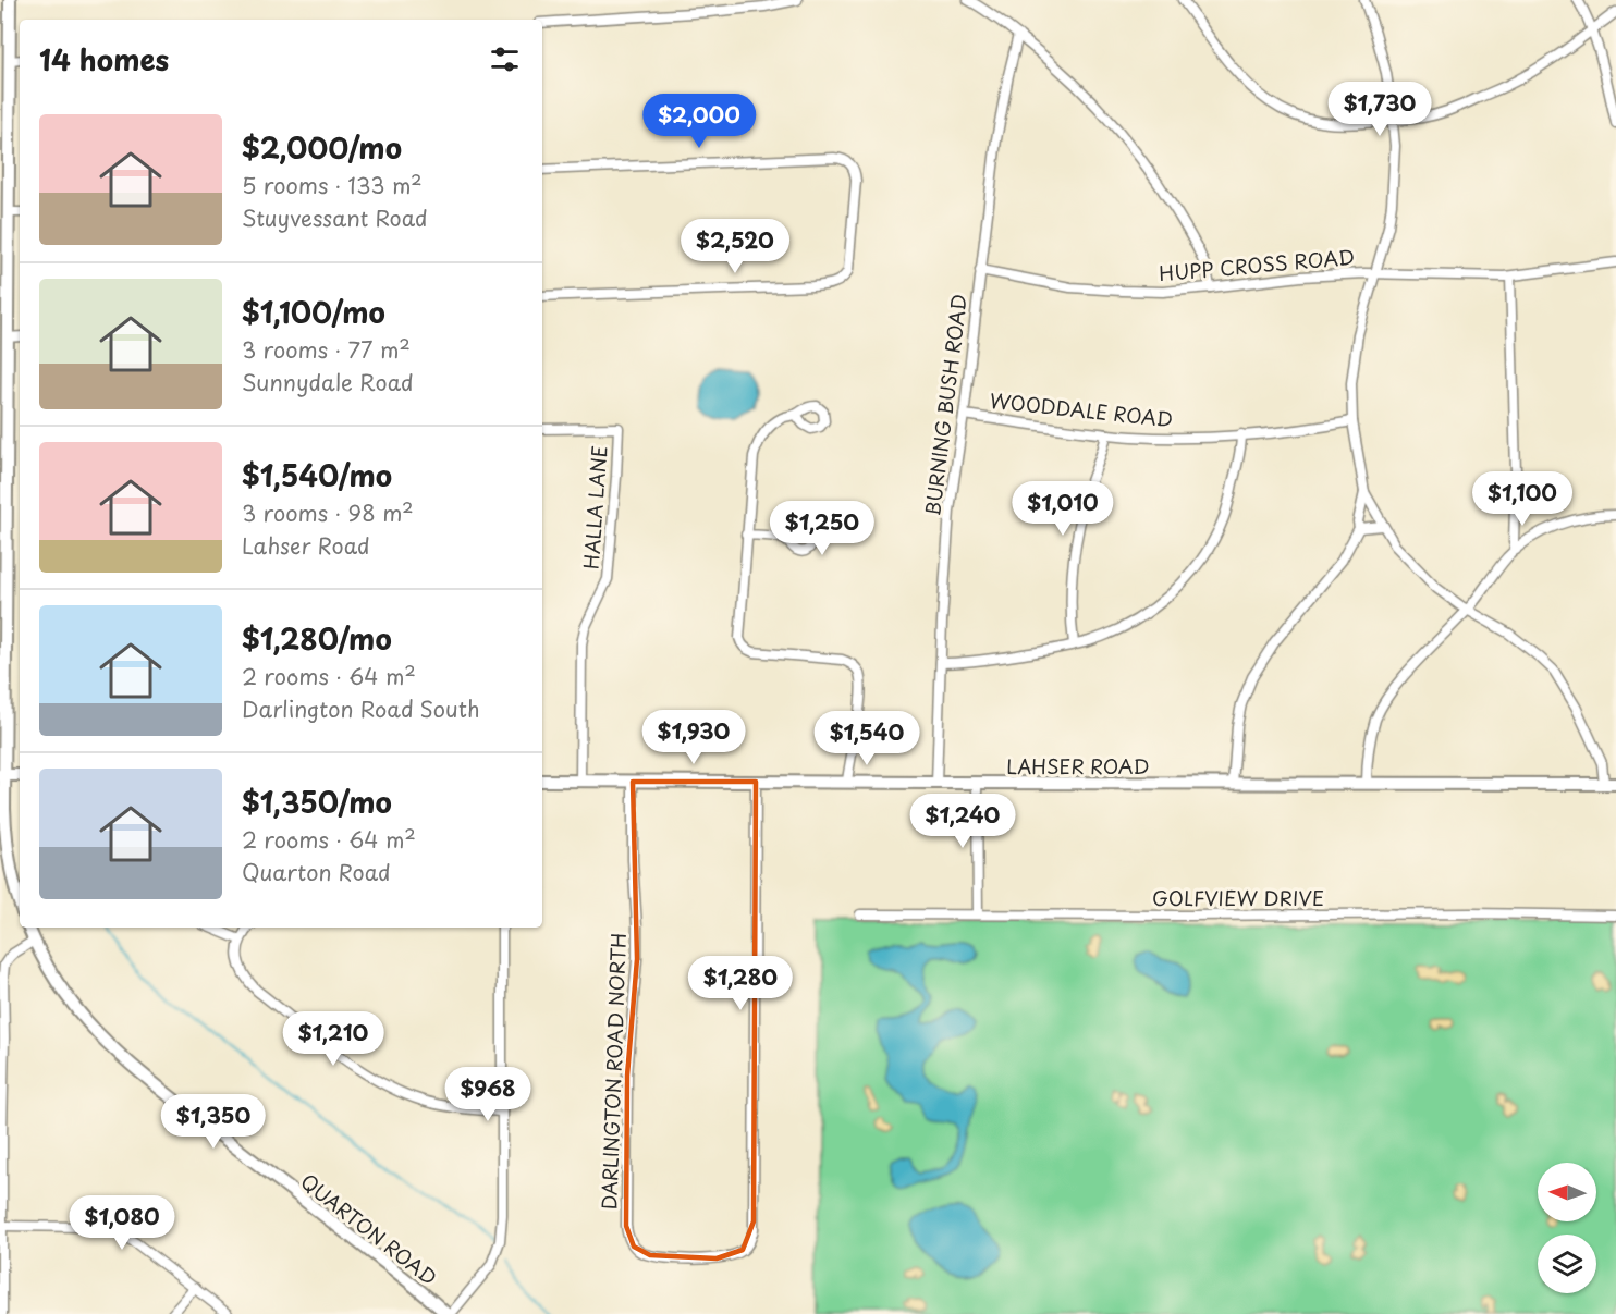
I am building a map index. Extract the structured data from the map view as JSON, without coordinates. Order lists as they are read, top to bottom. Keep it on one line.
{"streets":{"street":["HUPP CROSS ROAD","BURNING BUSH ROAD","WOODDALE ROAD","HALLA LANE","LAHSER ROAD","GOLFVIEW DRIVE","DARLINGTON ROAD NORTH","QUARTON ROAD"]},"crossings":[["HUPP CROSS ROAD","BURNING BUSH ROAD"],["BURNING BUSH ROAD","WOODDALE ROAD"],["BURNING BUSH ROAD","LAHSER ROAD"],["HALLA LANE","LAHSER ROAD"],["LAHSER ROAD","DARLINGTON ROAD NORTH"]],"north":"left","page":{"heading":"14 homes","price":["$1,730","$2,000","$2,520","$1,100","$1,010","$1,250","$1,930","$1,540","$1,240","$1,280","$1,210","$968","$1,350","$1,080"],"list":[{"name":"$2,000/mo","note":"5 rooms · 133 m² · Stuyvessant Road"},{"name":"$1,100/mo","note":"3 rooms · 77 m² · Sunnydale Road"},{"name":"$1,540/mo","note":"3 rooms · 98 m² · Lahser Road"},{"name":"$1,280/mo","note":"2 rooms · 64 m² · Darlington Road South"},{"name":"$1,350/mo","note":"2 rooms · 64 m² · Quarton Road"}]}}
